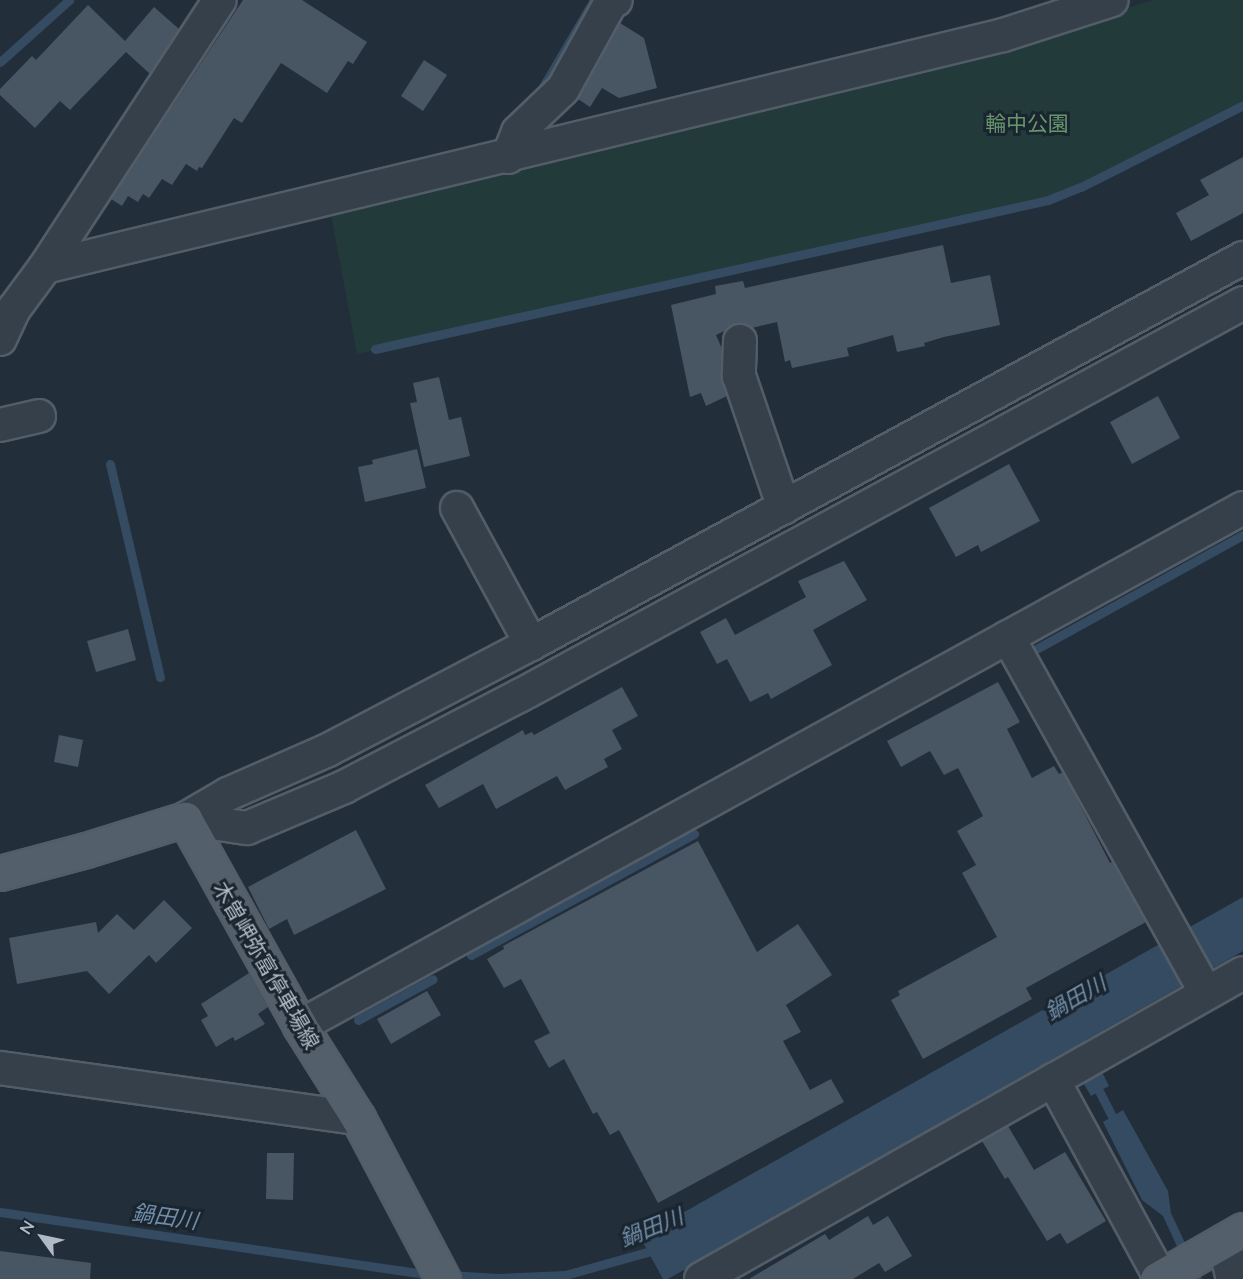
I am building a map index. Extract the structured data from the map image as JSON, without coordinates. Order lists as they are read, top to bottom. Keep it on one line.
{"streets":{"main road":["木曽岬弥富停車場線"]},"water":["鍋田川"],"parks":["輪中公園"],"north":"top left"}
